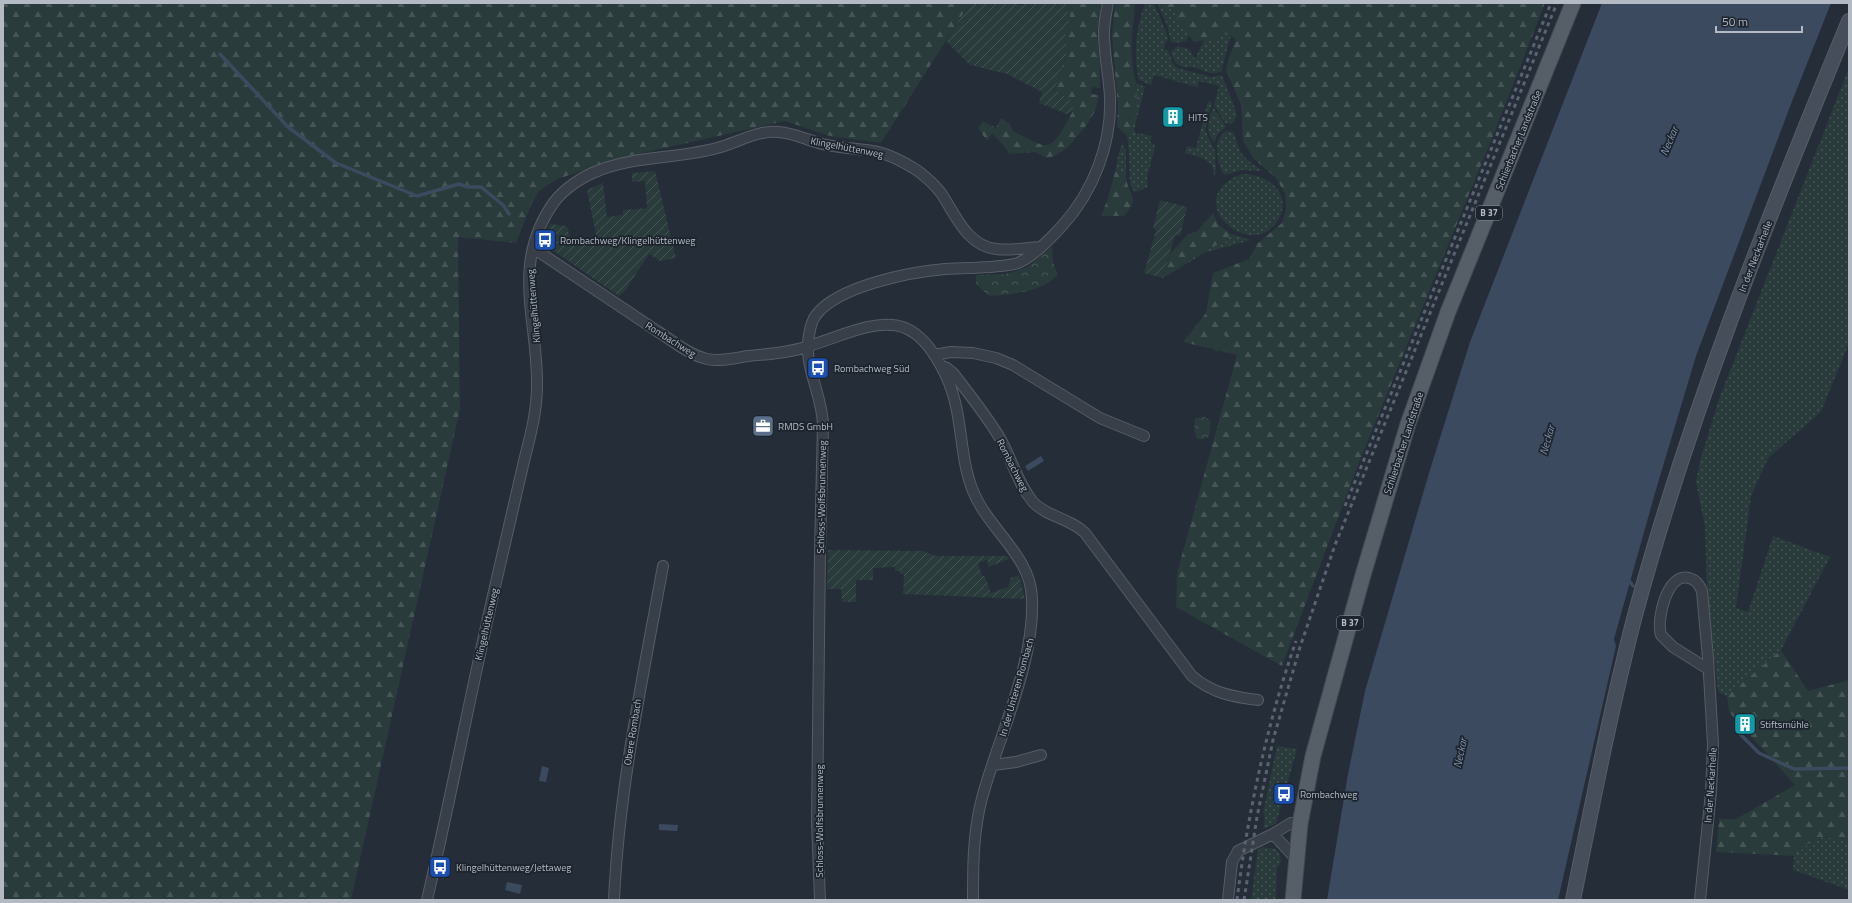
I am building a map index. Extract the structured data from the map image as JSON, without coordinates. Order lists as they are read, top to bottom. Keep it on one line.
{"streets":{"main road":["Schlierbacher Landstraße","B 37","In der Neckarhelle"],"street":["Klingelhüttenweg","Rombachweg","Schloss-Wolfsbrunnenweg","In der Unteren Rombach","Obere Rombach"]},"crossings":[["Klingelhüttenweg","Rombachweg"],["Klingelhüttenweg","Schloss-Wolfsbrunnenweg"],["Rombachweg","Schloss-Wolfsbrunnenweg"],["Rombachweg","In der Unteren Rombach"]],"water":["Neckar"],"places":{"building":["HITS","Stiftsmühle"],"bus stop":["Rombachweg/Klingelhüttenweg","Rombachweg Süd","Rombachweg","Klingelhüttenweg/Jettaweg"],"office":["RMDS GmbH"]},"scale_bar":"50 m"}
